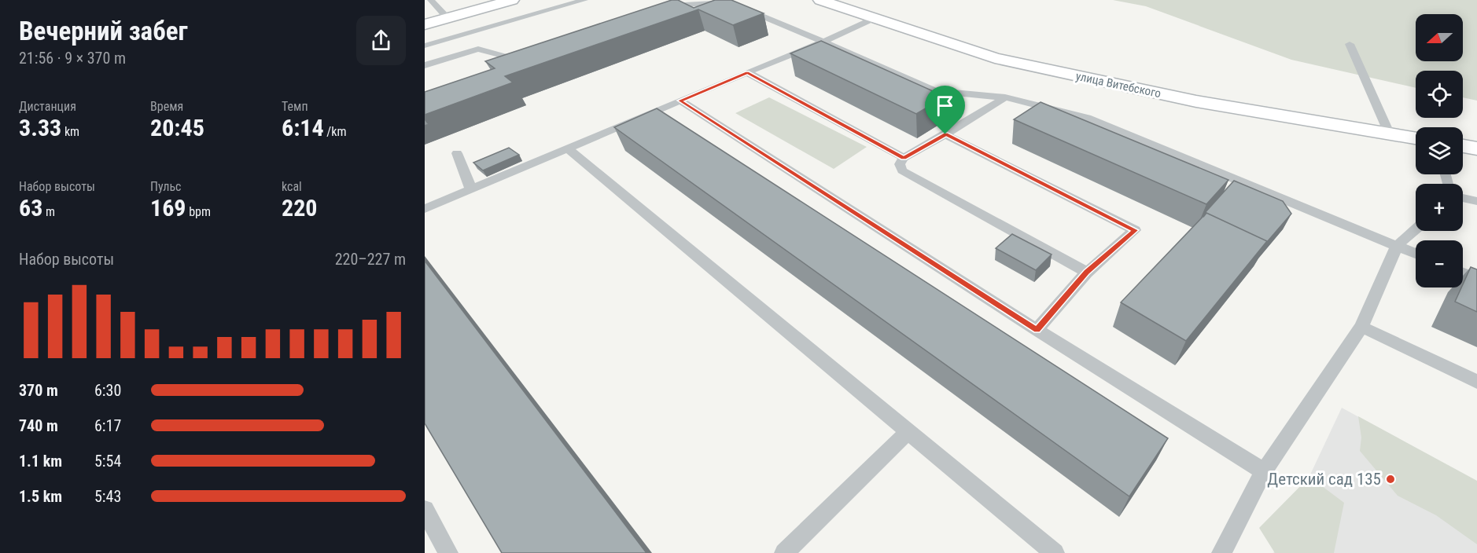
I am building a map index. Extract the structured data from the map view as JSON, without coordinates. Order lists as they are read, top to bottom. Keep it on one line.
{"streets":{"street":["улица Витебского"]},"places":["Детский сад 135"],"north":"left","page":{"heading":["Вечерний забег","21:56 · 9 × 370 m"],"map_buttons":["+","−"],"stats":[["Дистанция","3.33 km"],["Время","20:45"],["Темп","6:14 /km"],["Набор высоты","63 m"],["Пульс","169 bpm"],["kcal","220"]],"chart":["Набор высоты","220–227 m"],"list":[{"name":"370 m","note":"6:30"},{"name":"740 m","note":"6:17"},{"name":"1.1 km","note":"5:54"},{"name":"1.5 km","note":"5:43"}]}}
